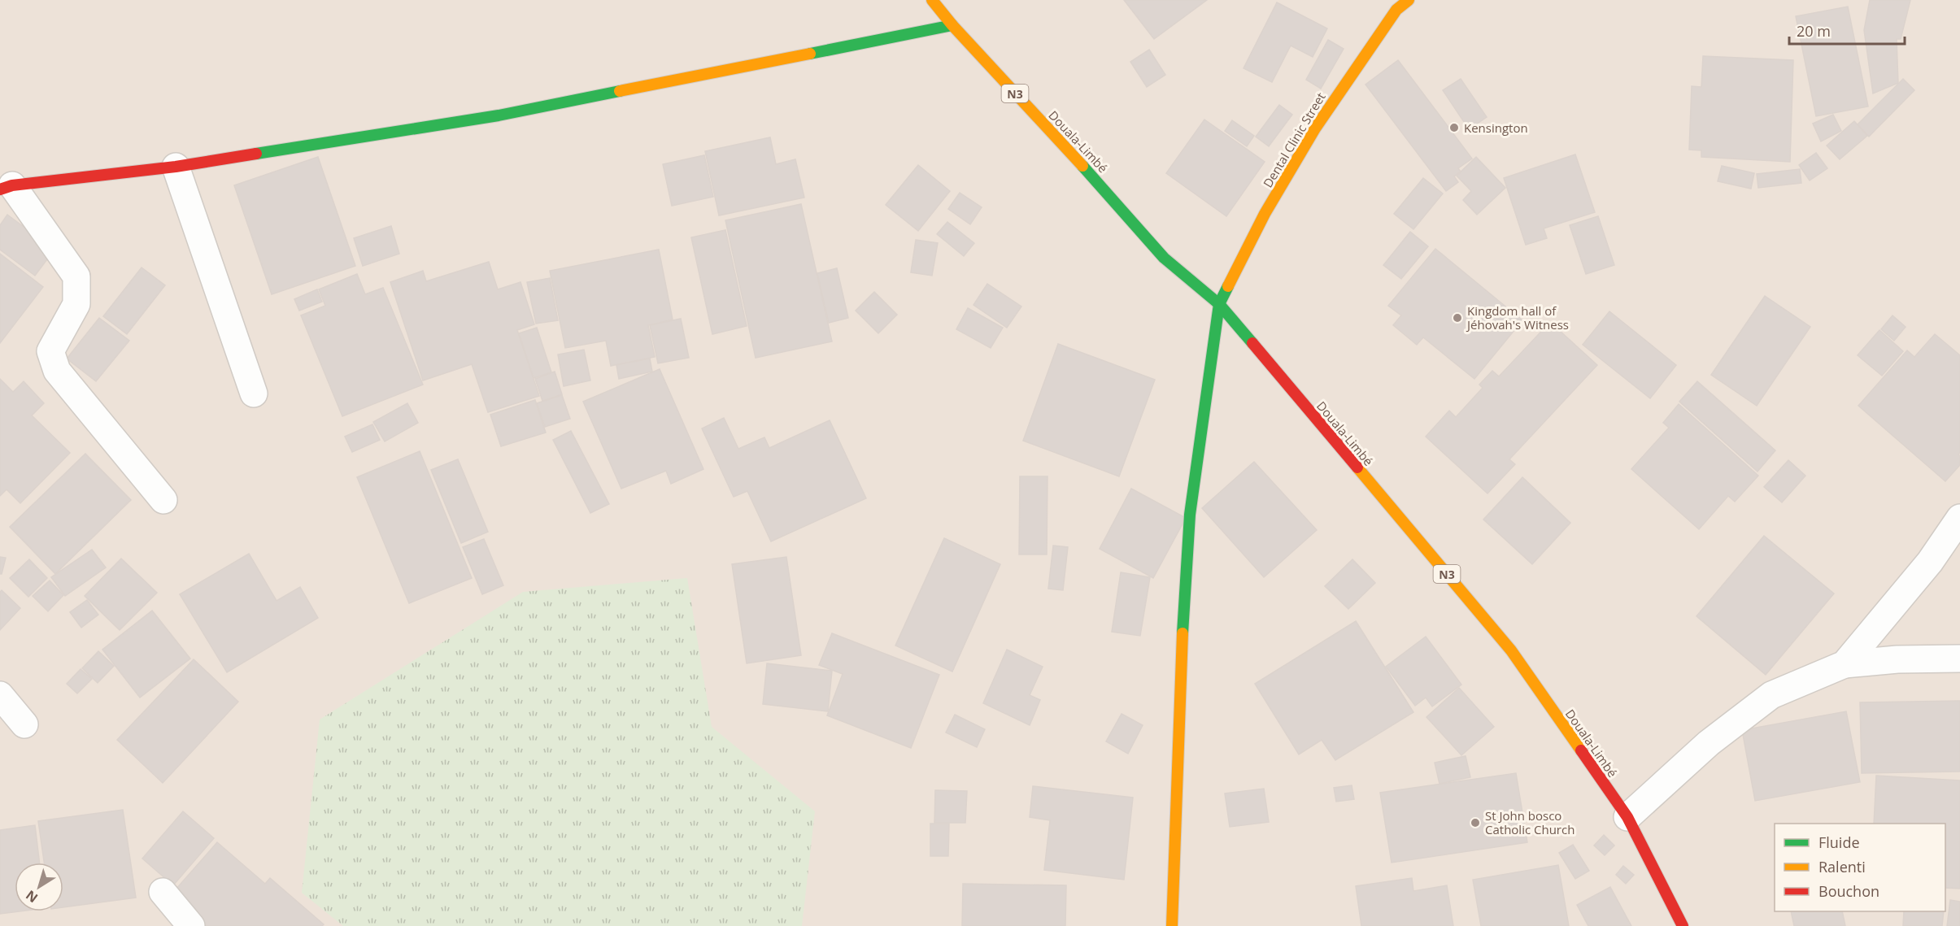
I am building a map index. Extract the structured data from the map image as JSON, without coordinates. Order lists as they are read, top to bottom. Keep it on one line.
{"streets":{"main road":["N3","Dental Clinic Street","Douala-Limbé"]},"crossings":[["Dental Clinic Street","Douala-Limbé"]],"places":["Kensington","Kingdom hall of Jéhovah's Witness","St John bosco Catholic Church"],"legend":["Fluide","Ralenti","Bouchon"],"scale_bar":"20 m","north":"bottom left"}
